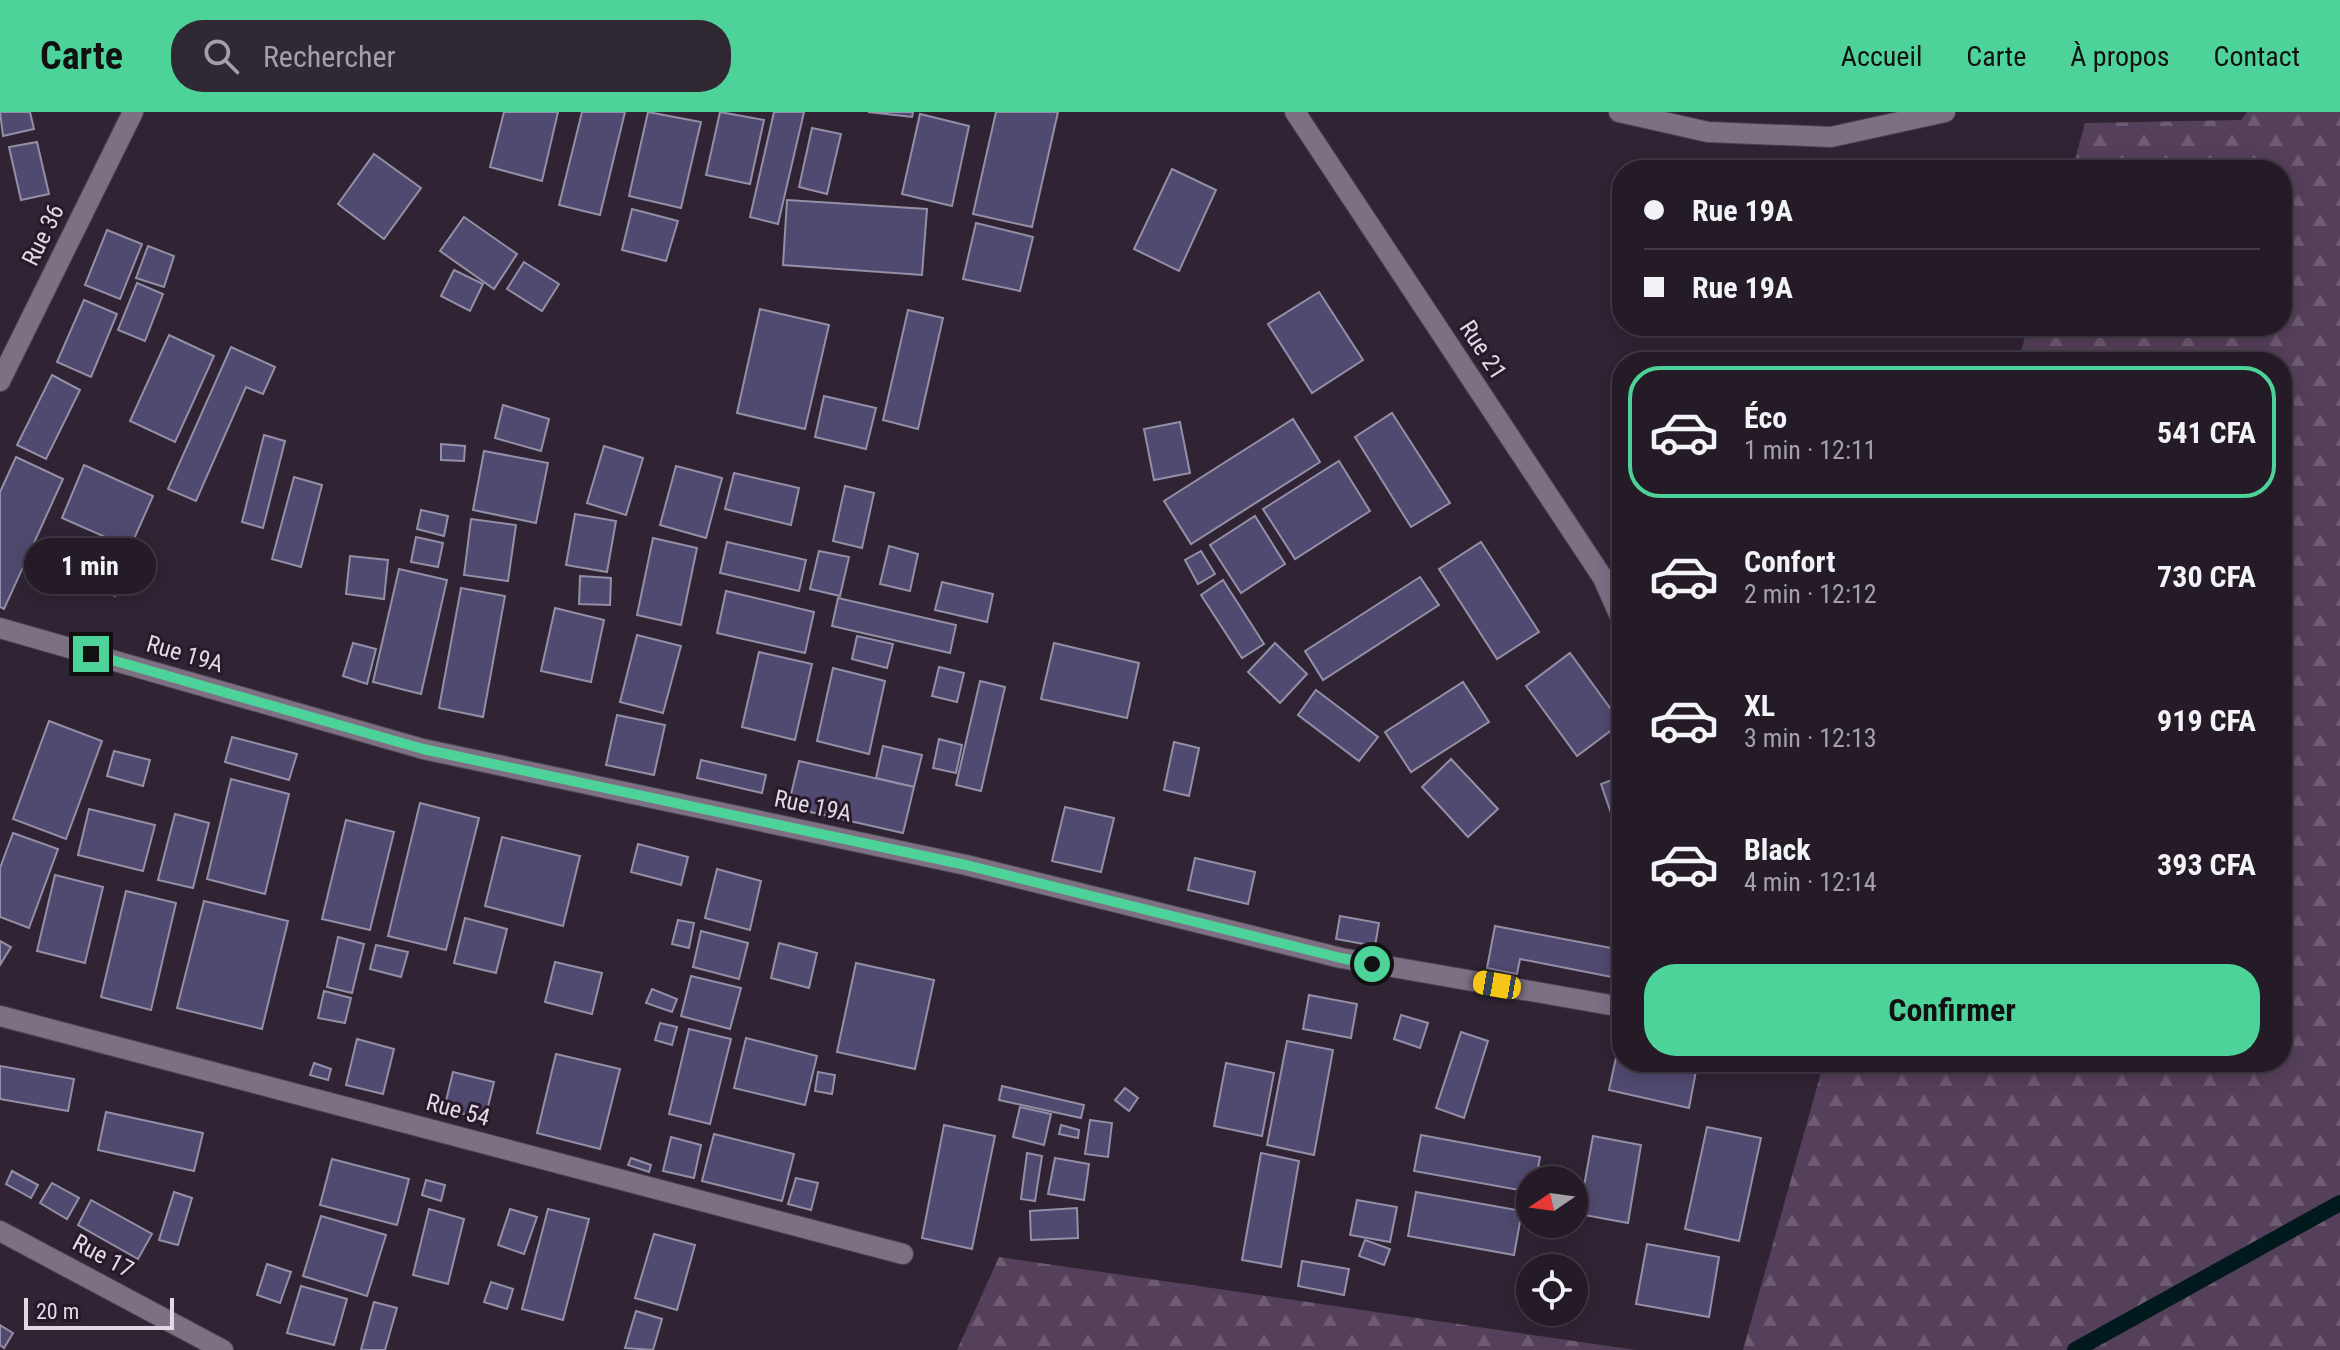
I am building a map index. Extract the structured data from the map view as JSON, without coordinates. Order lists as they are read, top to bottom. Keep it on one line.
{"streets":{"street":["Rue 36","Rue 21","Rue 19A","Rue 54","Rue 17"]},"scale_bar":"20 m","north":"left","page":{"header":"Carte","search":"Rechercher","nav":["Accueil","Carte","À propos","Contact"],"banner":["Rue 19A","Rue 19A"],"list":[{"name":"Éco","note":"1 min · 12:11","value":"541 CFA"},{"name":"Confort","note":"2 min · 12:12","value":"730 CFA"},{"name":"XL","note":"3 min · 12:13","value":"919 CFA"},{"name":"Black","note":"4 min · 12:14","value":"393 CFA"}],"bubble":"1 min","buttons":"Confirmer","scale":"20 m"}}
